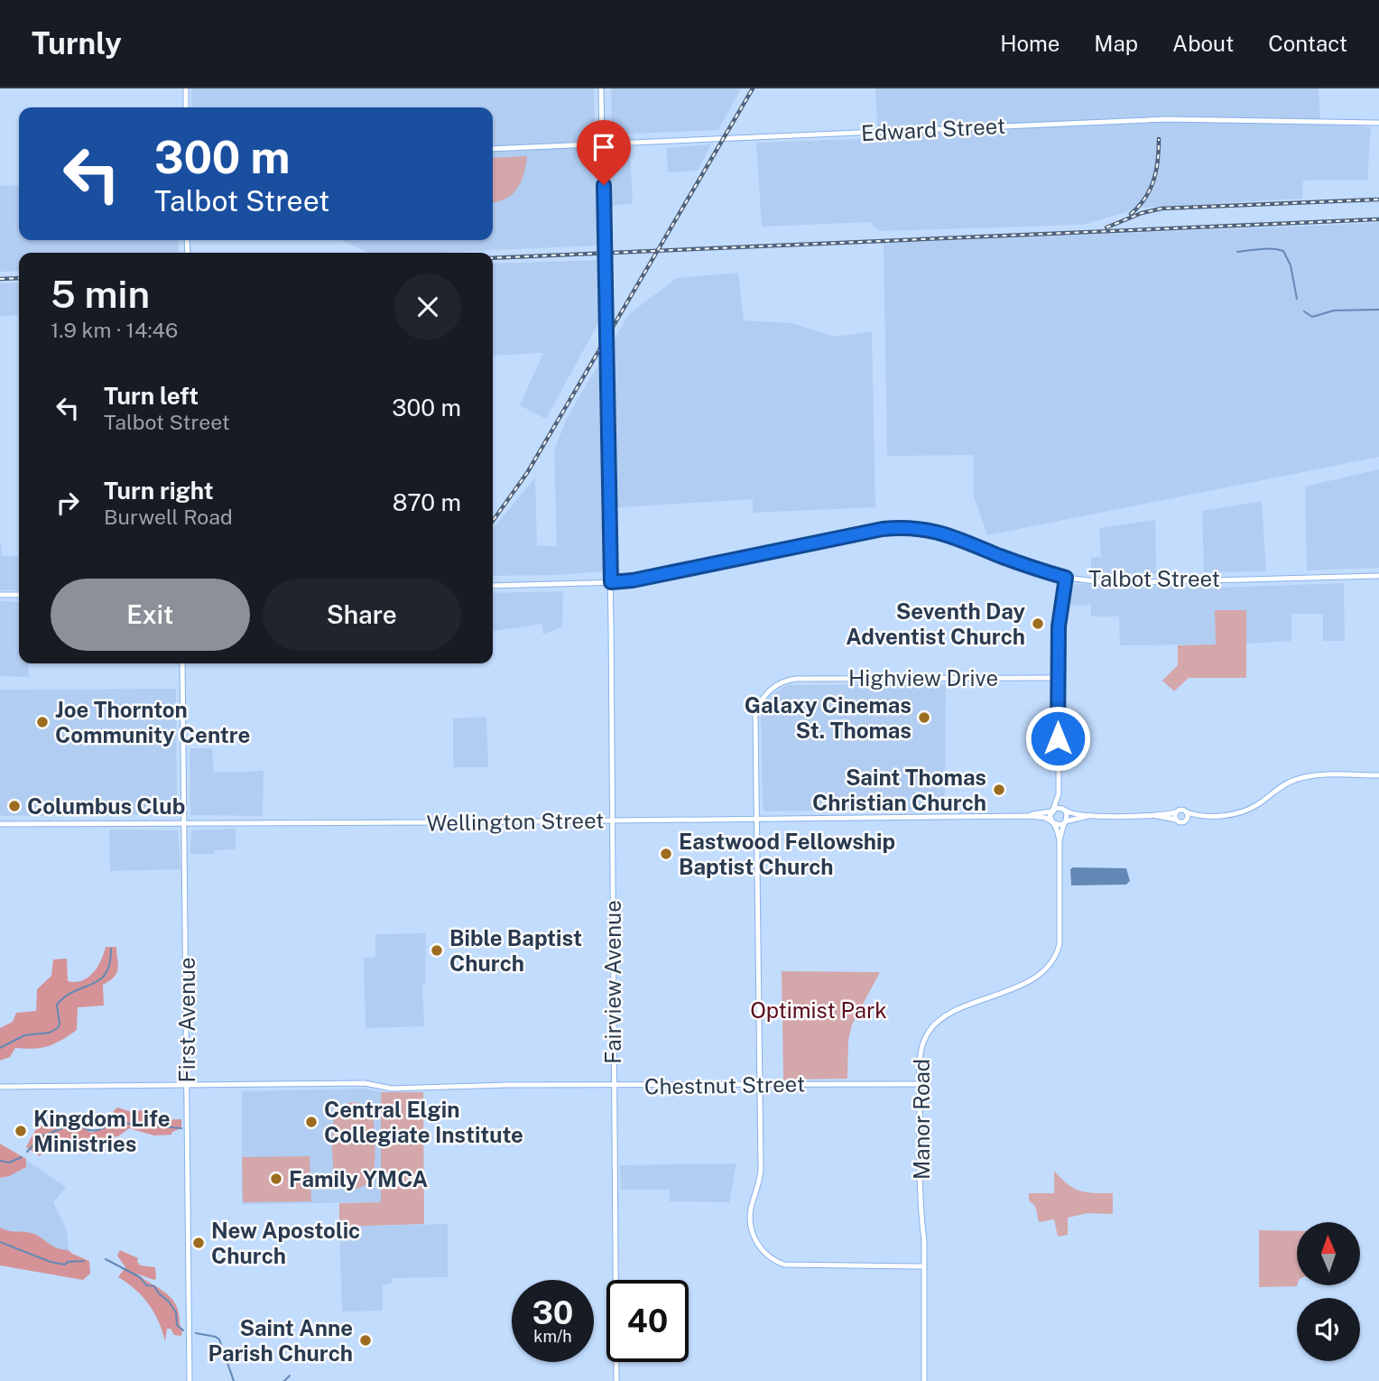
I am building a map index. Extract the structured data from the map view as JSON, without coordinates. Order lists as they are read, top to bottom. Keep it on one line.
{"streets":{"street":["Edward Street","Talbot Street","Highview Drive","Wellington Street","Fairview Avenue","First Avenue","Chestnut Street","Manor Road"]},"crossings":[["Edward Street","Fairview Avenue"],["Talbot Street","Fairview Avenue"],["Highview Drive","Wellington Street"],["Highview Drive","Chestnut Street"],["Highview Drive","Manor Road"],["Wellington Street","Fairview Avenue"],["Wellington Street","First Avenue"],["Wellington Street","Manor Road"],["Fairview Avenue","Chestnut Street"],["First Avenue","Chestnut Street"],["Chestnut Street","Manor Road"]],"parks":["Optimist Park"],"places":["Seventh Day Adventist Church","Galaxy Cinemas St. Thomas","Joe Thornton Community Centre","Saint Thomas Christian Church","Columbus Club","Eastwood Fellowship Baptist Church","Bible Baptist Church","Central Elgin Collegiate Institute","Kingdom Life Ministries","Family YMCA","New Apostolic Church","Saint Anne Parish Church"],"north":"top","page":{"header":"Turnly","nav":["Home","Map","About","Contact"],"turn":["300 m","Talbot Street"],"heading":["5 min","1.9 km · 14:46"],"list":[{"name":"Turn left","note":"Talbot Street","value":"300 m"},{"name":"Turn right","note":"Burwell Road","value":"870 m"}],"buttons":["Exit","Share"],"speed":"30 km/h","limit":"40"}}
